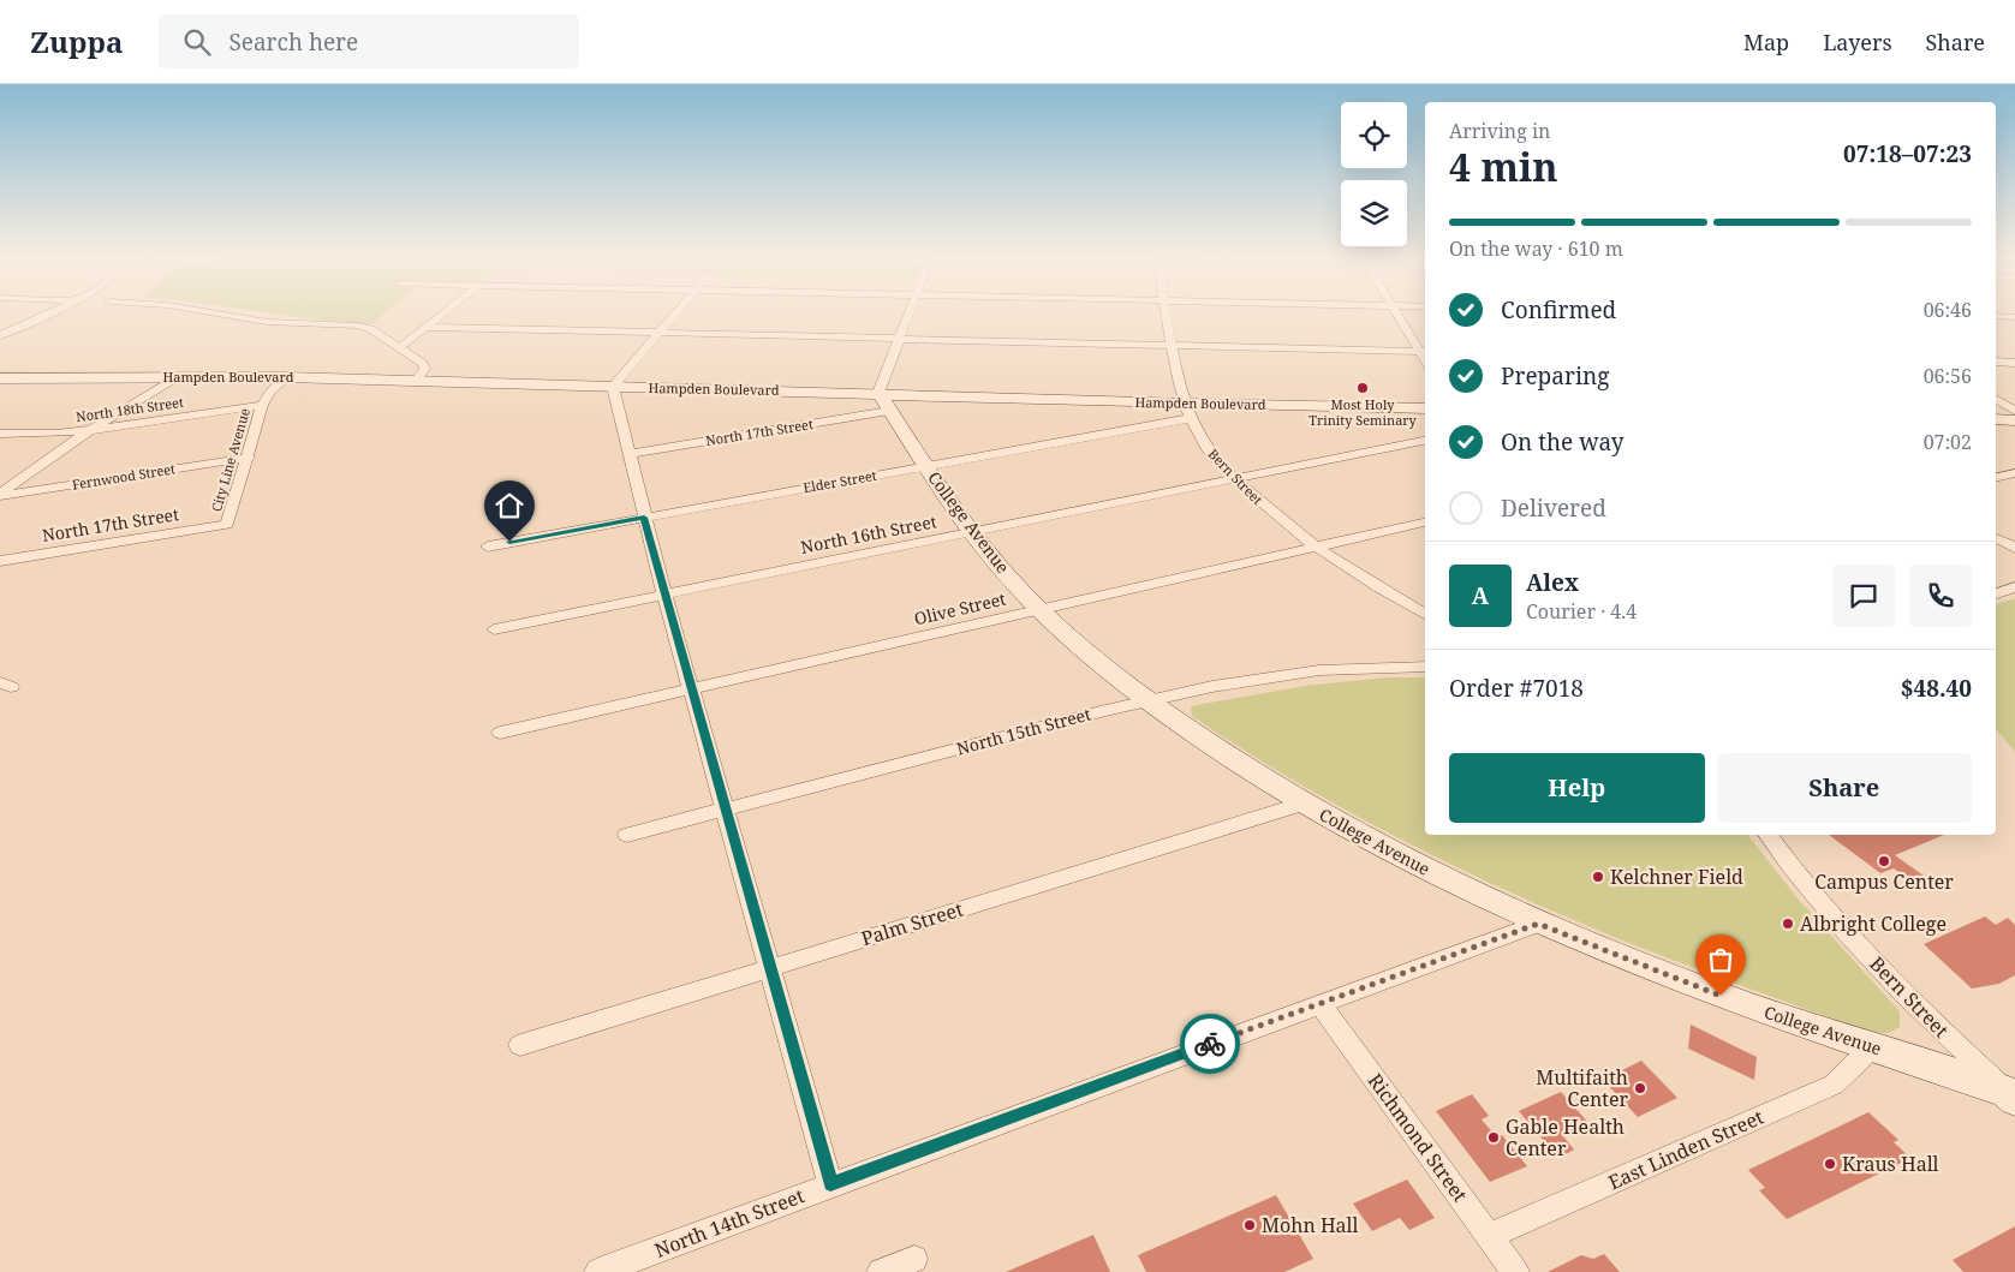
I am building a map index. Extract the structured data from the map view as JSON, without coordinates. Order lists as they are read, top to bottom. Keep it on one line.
{"streets":{"main road":["Hampden Boulevard","College Avenue"],"street":["North 18th Street","North 17th Street","City Line Avenue","Fernwood Street","Bern Street","Elder Street","North 16th Street","Olive Street","North 15th Street","Palm Street","Richmond Street","East Linden Street","North 14th Street"]},"crossings":[["Hampden Boulevard","City Line Avenue"],["Hampden Boulevard","Bern Street"],["Hampden Boulevard","Elder Street"],["Hampden Boulevard","College Avenue"],["North 18th Street","City Line Avenue"],["North 17th Street","City Line Avenue"],["North 17th Street","College Avenue"],["City Line Avenue","Fernwood Street"],["Bern Street","Elder Street"],["Bern Street","College Avenue"],["Bern Street","North 16th Street"],["Bern Street","Olive Street"],["Elder Street","College Avenue"],["College Avenue","North 16th Street"],["College Avenue","Olive Street"],["College Avenue","North 15th Street"],["College Avenue","Palm Street"],["College Avenue","East Linden Street"],["College Avenue","North 14th Street"],["Richmond Street","East Linden Street"],["Richmond Street","North 14th Street"]],"places":["Most Holy Trinity Seminary","Campus Center","Kelchner Field","Albright College","Multifaith Center","Gable Health Center","Kraus Hall","Mohn Hall"],"page":{"header":"Zuppa","search":"Search here","nav":["Map","Layers","Share"],"heading":["4 min","Arriving in","07:18–07:23"],"panel":["Alex","Courier · 4.4","Order #7018","$48.40"],"bar":"On the way · 610 m","list":[["Confirmed","06:46"],["Preparing","06:56"],["On the way","07:02"],"Delivered"],"round":"A","buttons":["Help","Share"]}}
